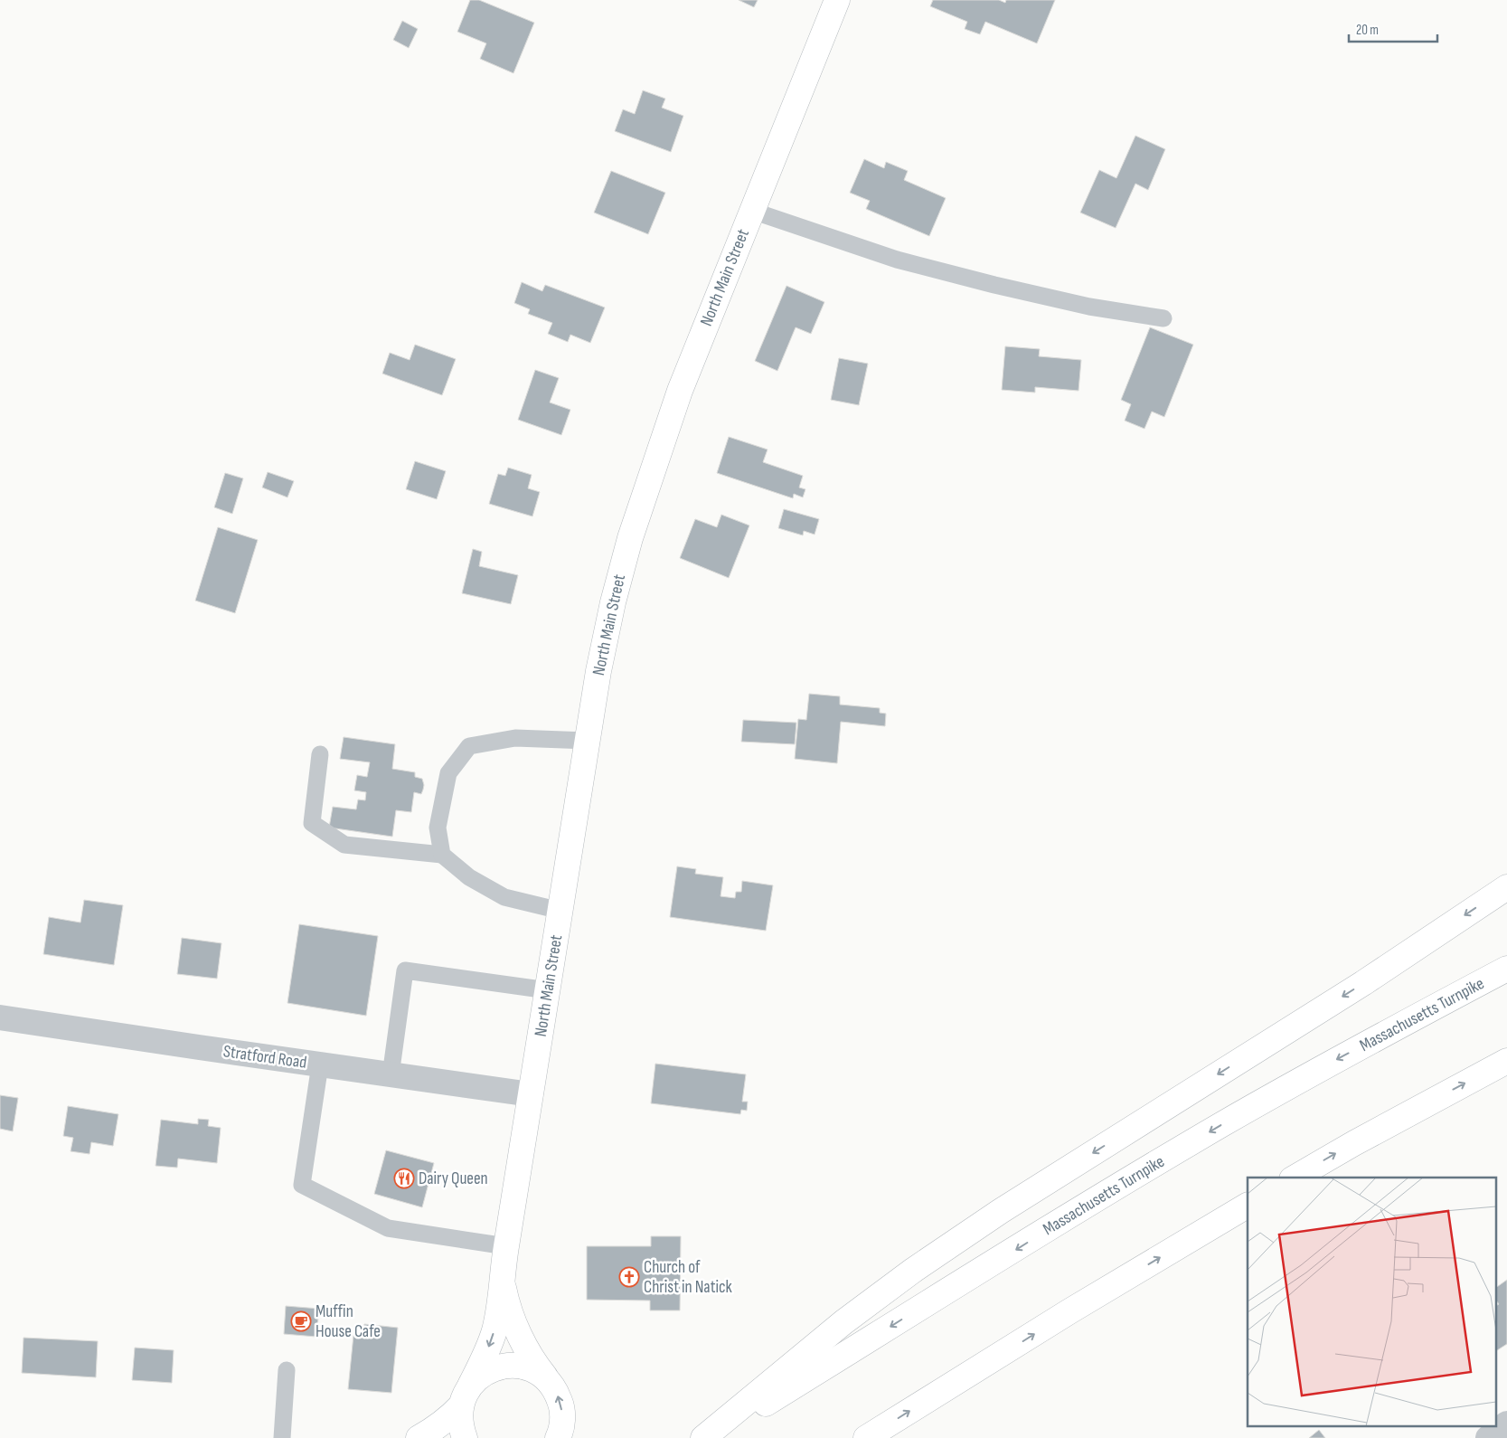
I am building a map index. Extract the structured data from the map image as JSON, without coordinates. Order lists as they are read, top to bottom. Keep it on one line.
{"streets":{"main road":["North Main Street","Massachusetts Turnpike"],"street":["Stratford Road"]},"crossings":[["North Main Street","Stratford Road"]],"places":{"restaurant":["Dairy Queen"],"church":["Church of Christ in Natick"],"cafe":["Muffin House Cafe"]},"scale_bar":"20 m"}
